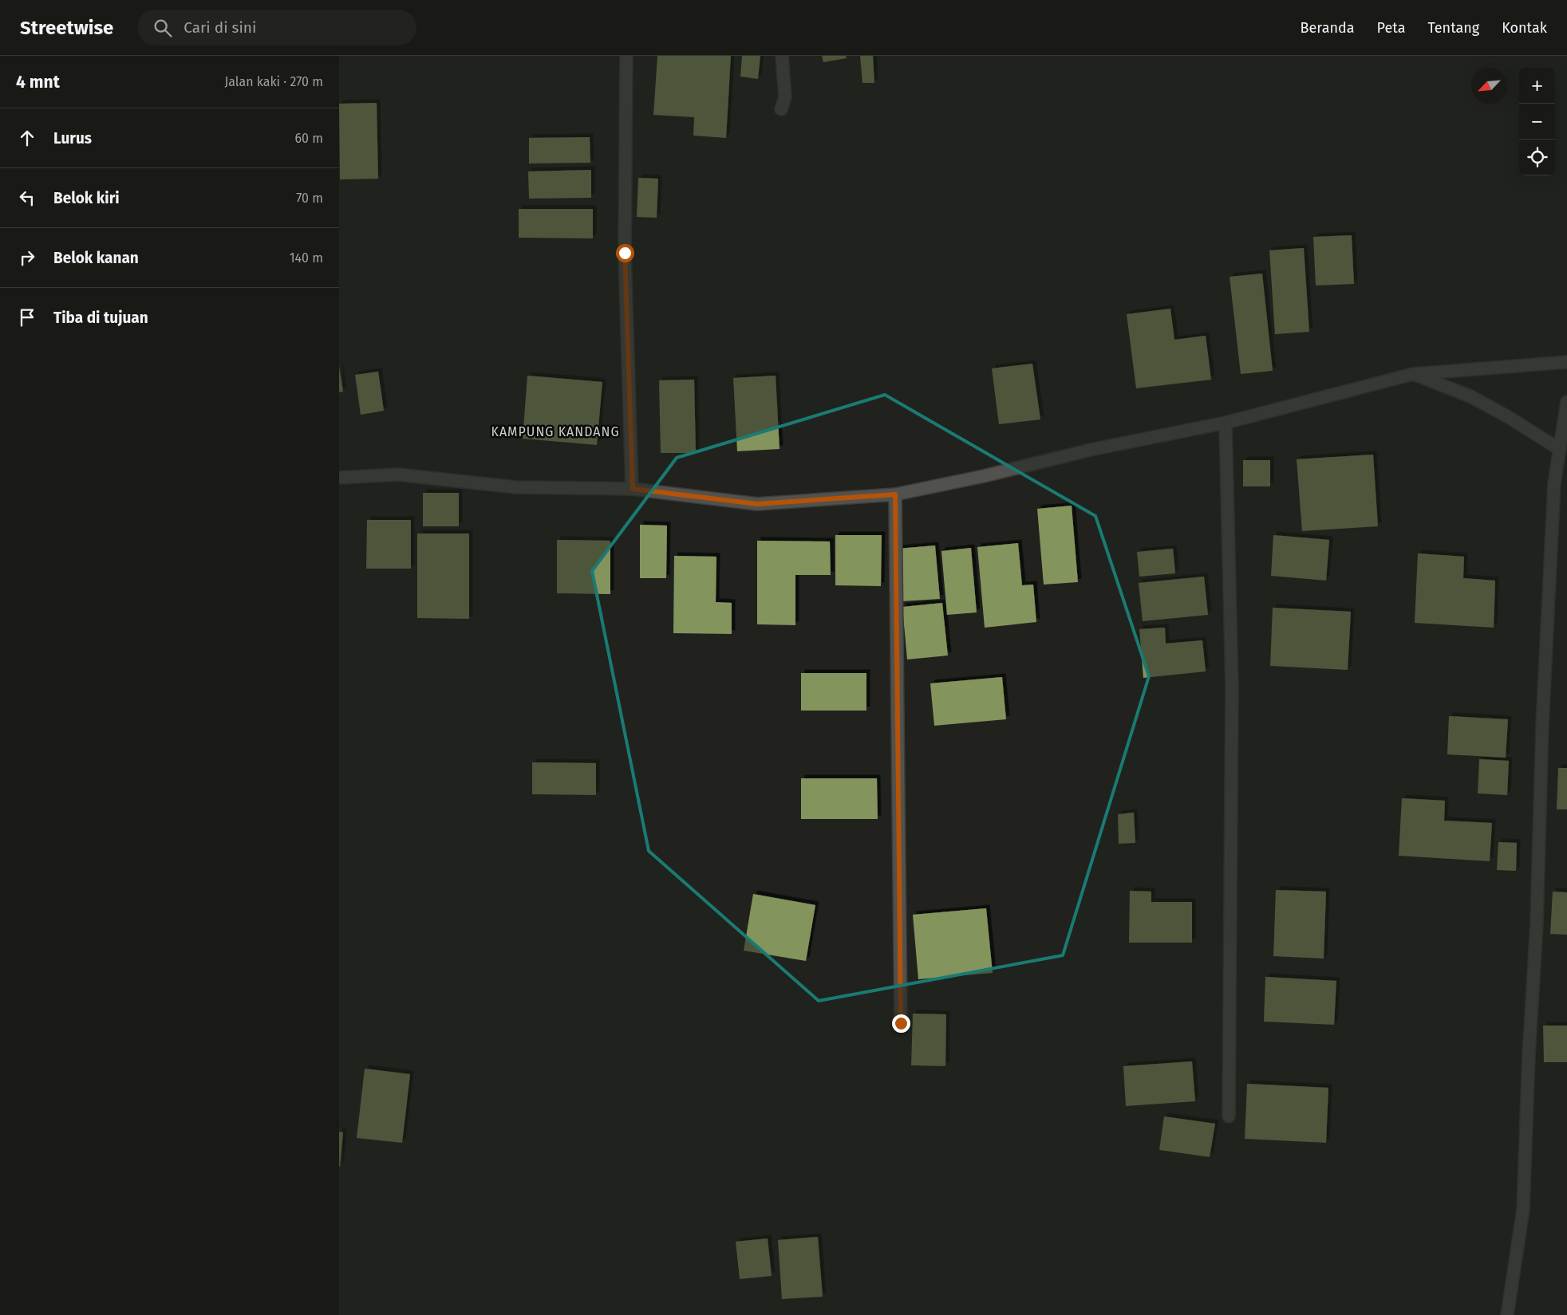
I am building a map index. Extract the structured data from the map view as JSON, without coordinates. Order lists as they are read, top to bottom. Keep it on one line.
{"districts":["KAMPUNG KANDANG"],"north":"bottom left","page":{"header":"Streetwise","search":"Cari di sini","nav":["Beranda","Peta","Tentang","Kontak"],"heading":["4 mnt","Jalan kaki · 270 m"],"map_buttons":["+","−"],"list":[["Lurus","60 m"],["Belok kiri","70 m"],["Belok kanan","140 m"],"Tiba di tujuan"]}}
